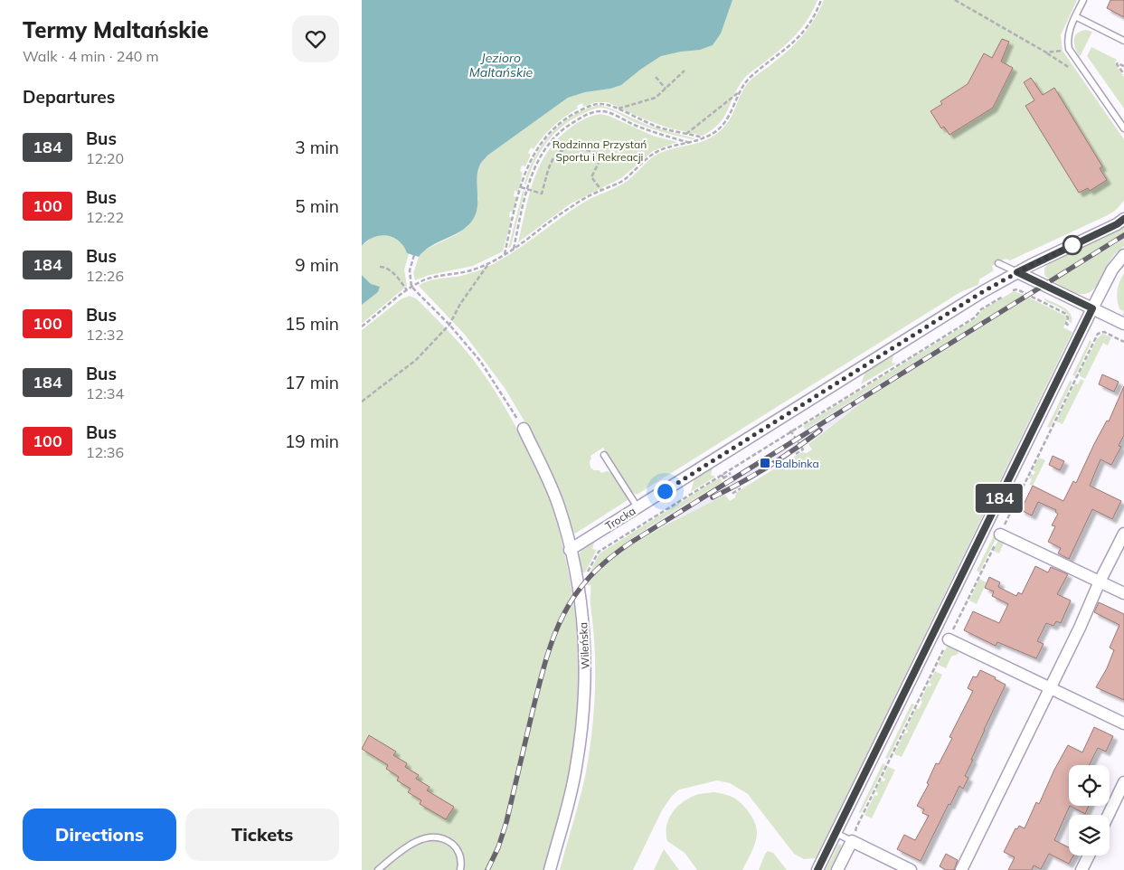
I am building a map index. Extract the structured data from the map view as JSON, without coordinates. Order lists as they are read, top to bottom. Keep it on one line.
{"streets":{"street":["Trocka","Wileńska"]},"crossings":[["Trocka","Wileńska"]],"water":["Jezioro Maltańskie"],"parks":["Rodzinna Przystań Sportu i Rekreacji"],"places":{"transit":["Balbinka"]},"lines":["bus line 184"],"page":{"heading":[["Termy Maltańskie","Walk · 4 min · 240 m"],"Departures"],"on_map":"184","list":[{"mark":"184","name":"Bus","note":"12:20","value":"3 min"},{"mark":"100","name":"Bus","note":"12:22","value":"5 min"},{"mark":"184","name":"Bus","note":"12:26","value":"9 min"},{"mark":"100","name":"Bus","note":"12:32","value":"15 min"},{"mark":"184","name":"Bus","note":"12:34","value":"17 min"},{"mark":"100","name":"Bus","note":"12:36","value":"19 min"}],"buttons":["Directions","Tickets"]}}
